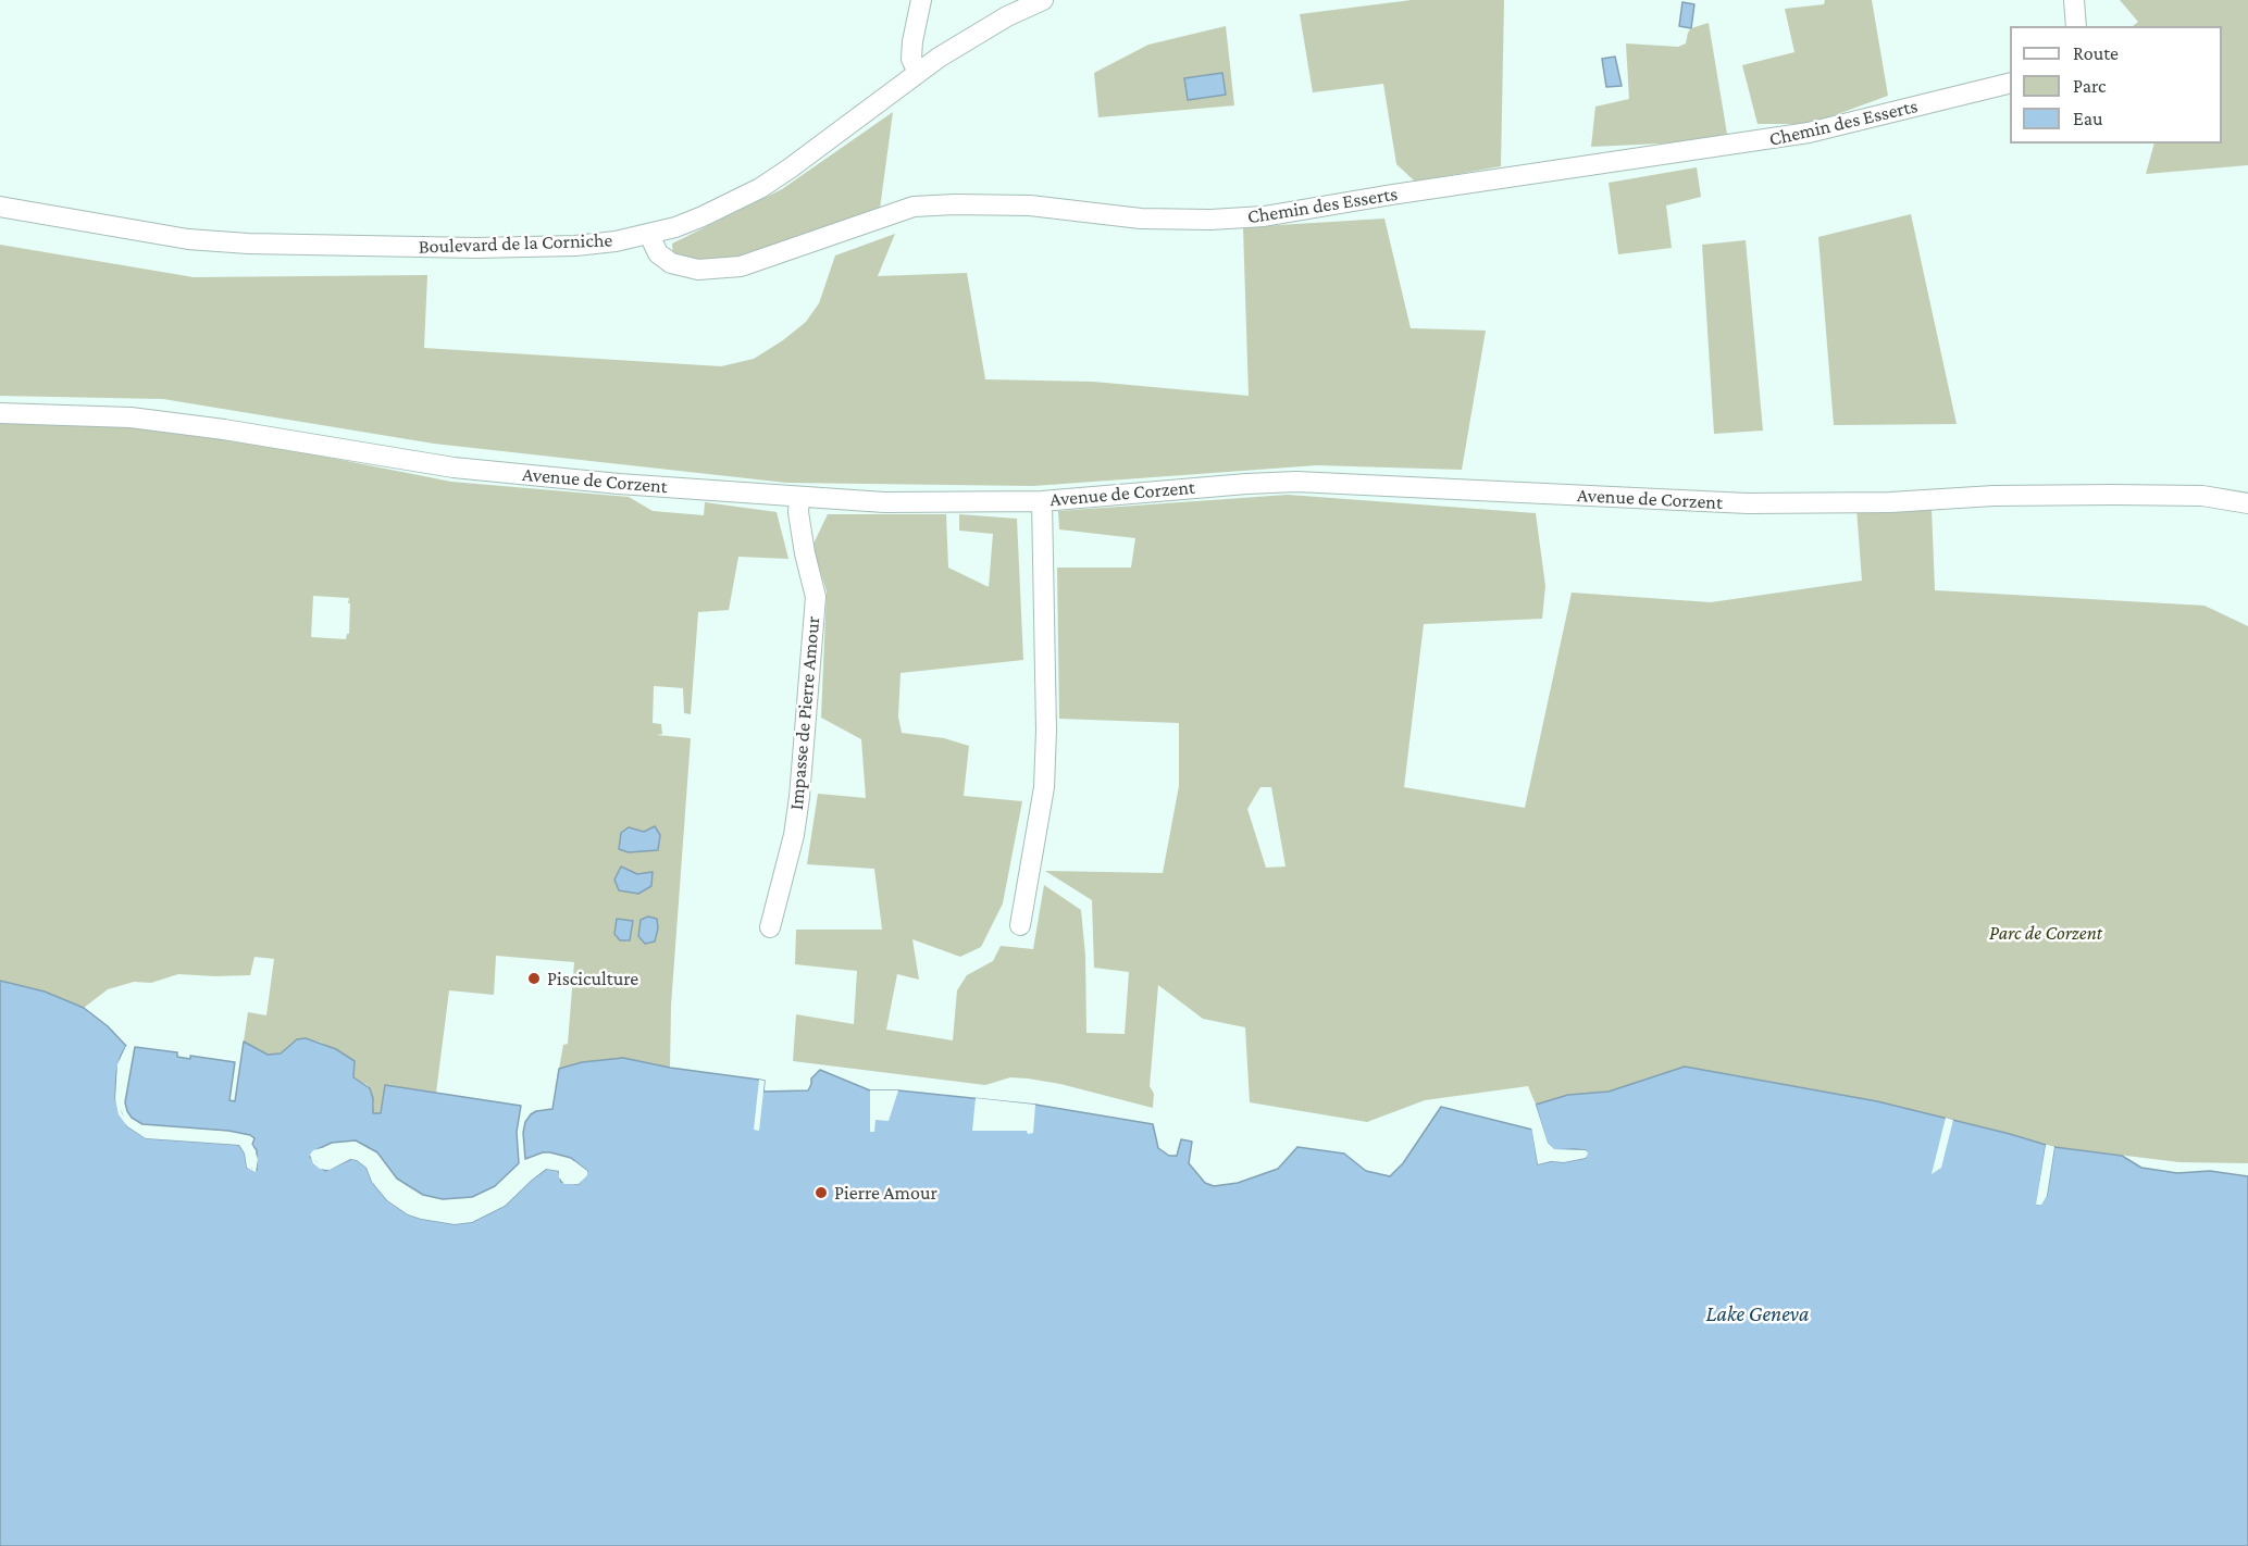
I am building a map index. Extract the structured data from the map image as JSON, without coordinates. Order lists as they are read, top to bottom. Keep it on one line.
{"streets":{"street":["Chemin des Esserts","Boulevard de la Corniche","Avenue de Corzent","Impasse de Pierre Amour"]},"crossings":[["Chemin des Esserts","Boulevard de la Corniche"],["Avenue de Corzent","Impasse de Pierre Amour"]],"water":["Lake Geneva"],"parks":["Parc de Corzent"],"places":["Pisciculture","Pierre Amour"],"legend":["Route","Parc","Eau"]}
